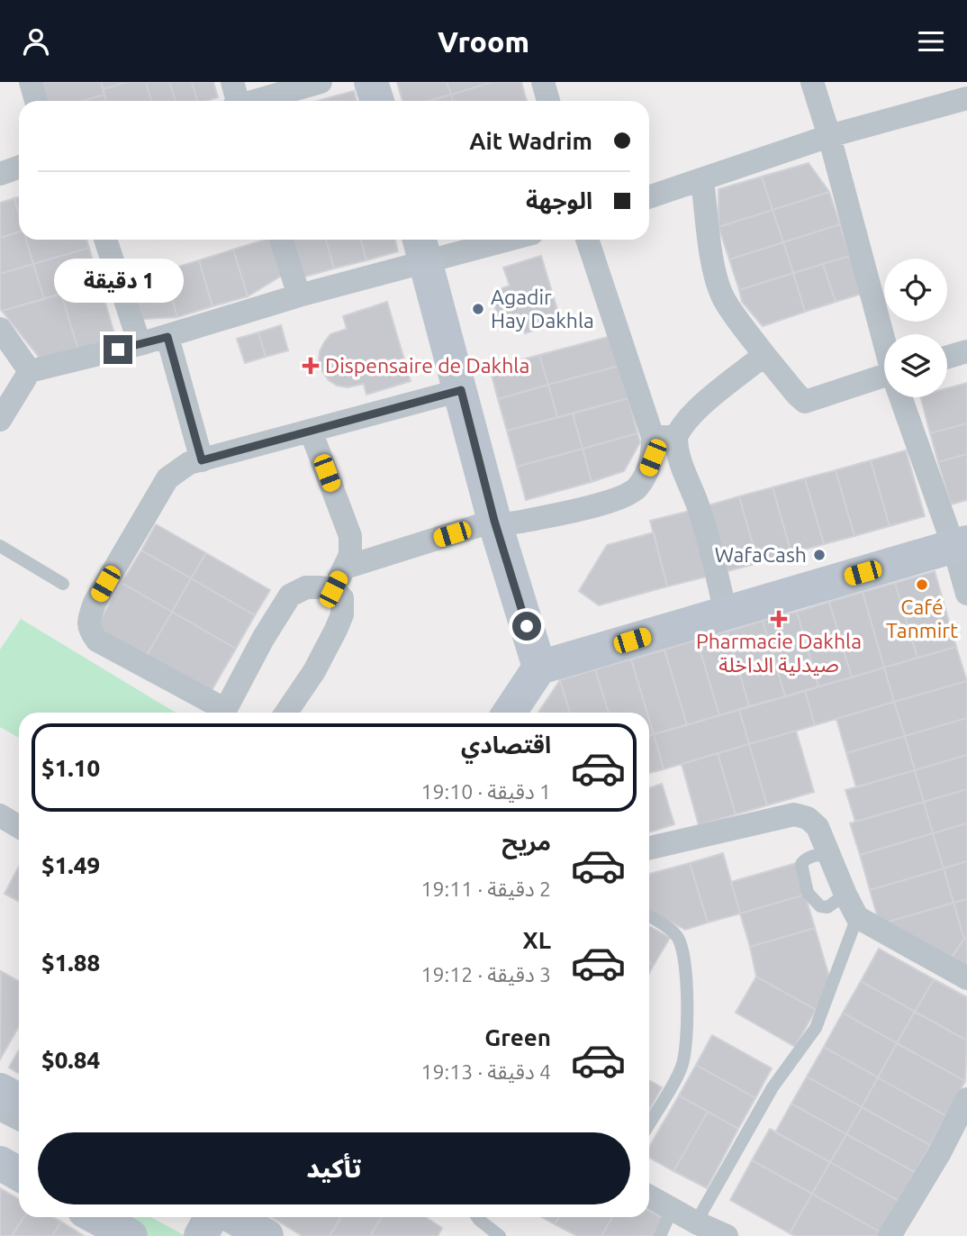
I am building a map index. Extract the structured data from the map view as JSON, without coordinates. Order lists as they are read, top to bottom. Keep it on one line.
{"places":{"other":["Agadir Hay Dakhla","WafaCash","Café Tanmirt"],"health":["Dispensaire de Dakhla","Pharmacie Dakhla صيدلية الداخلة"]},"page":{"header":"Vroom","banner":["Ait Wadrim","الوجهة"],"bubble":"1 دقيقة","list":[{"name":"اقتصادي","note":"1 دقيقة · 19:10","value":"$1.10"},{"name":"مريح","note":"2 دقيقة · 19:11","value":"$1.49"},{"name":"XL","note":"3 دقيقة · 19:12","value":"$1.88"},{"name":"Green","note":"4 دقيقة · 19:13","value":"$0.84"}],"buttons":"تأكيد"}}
